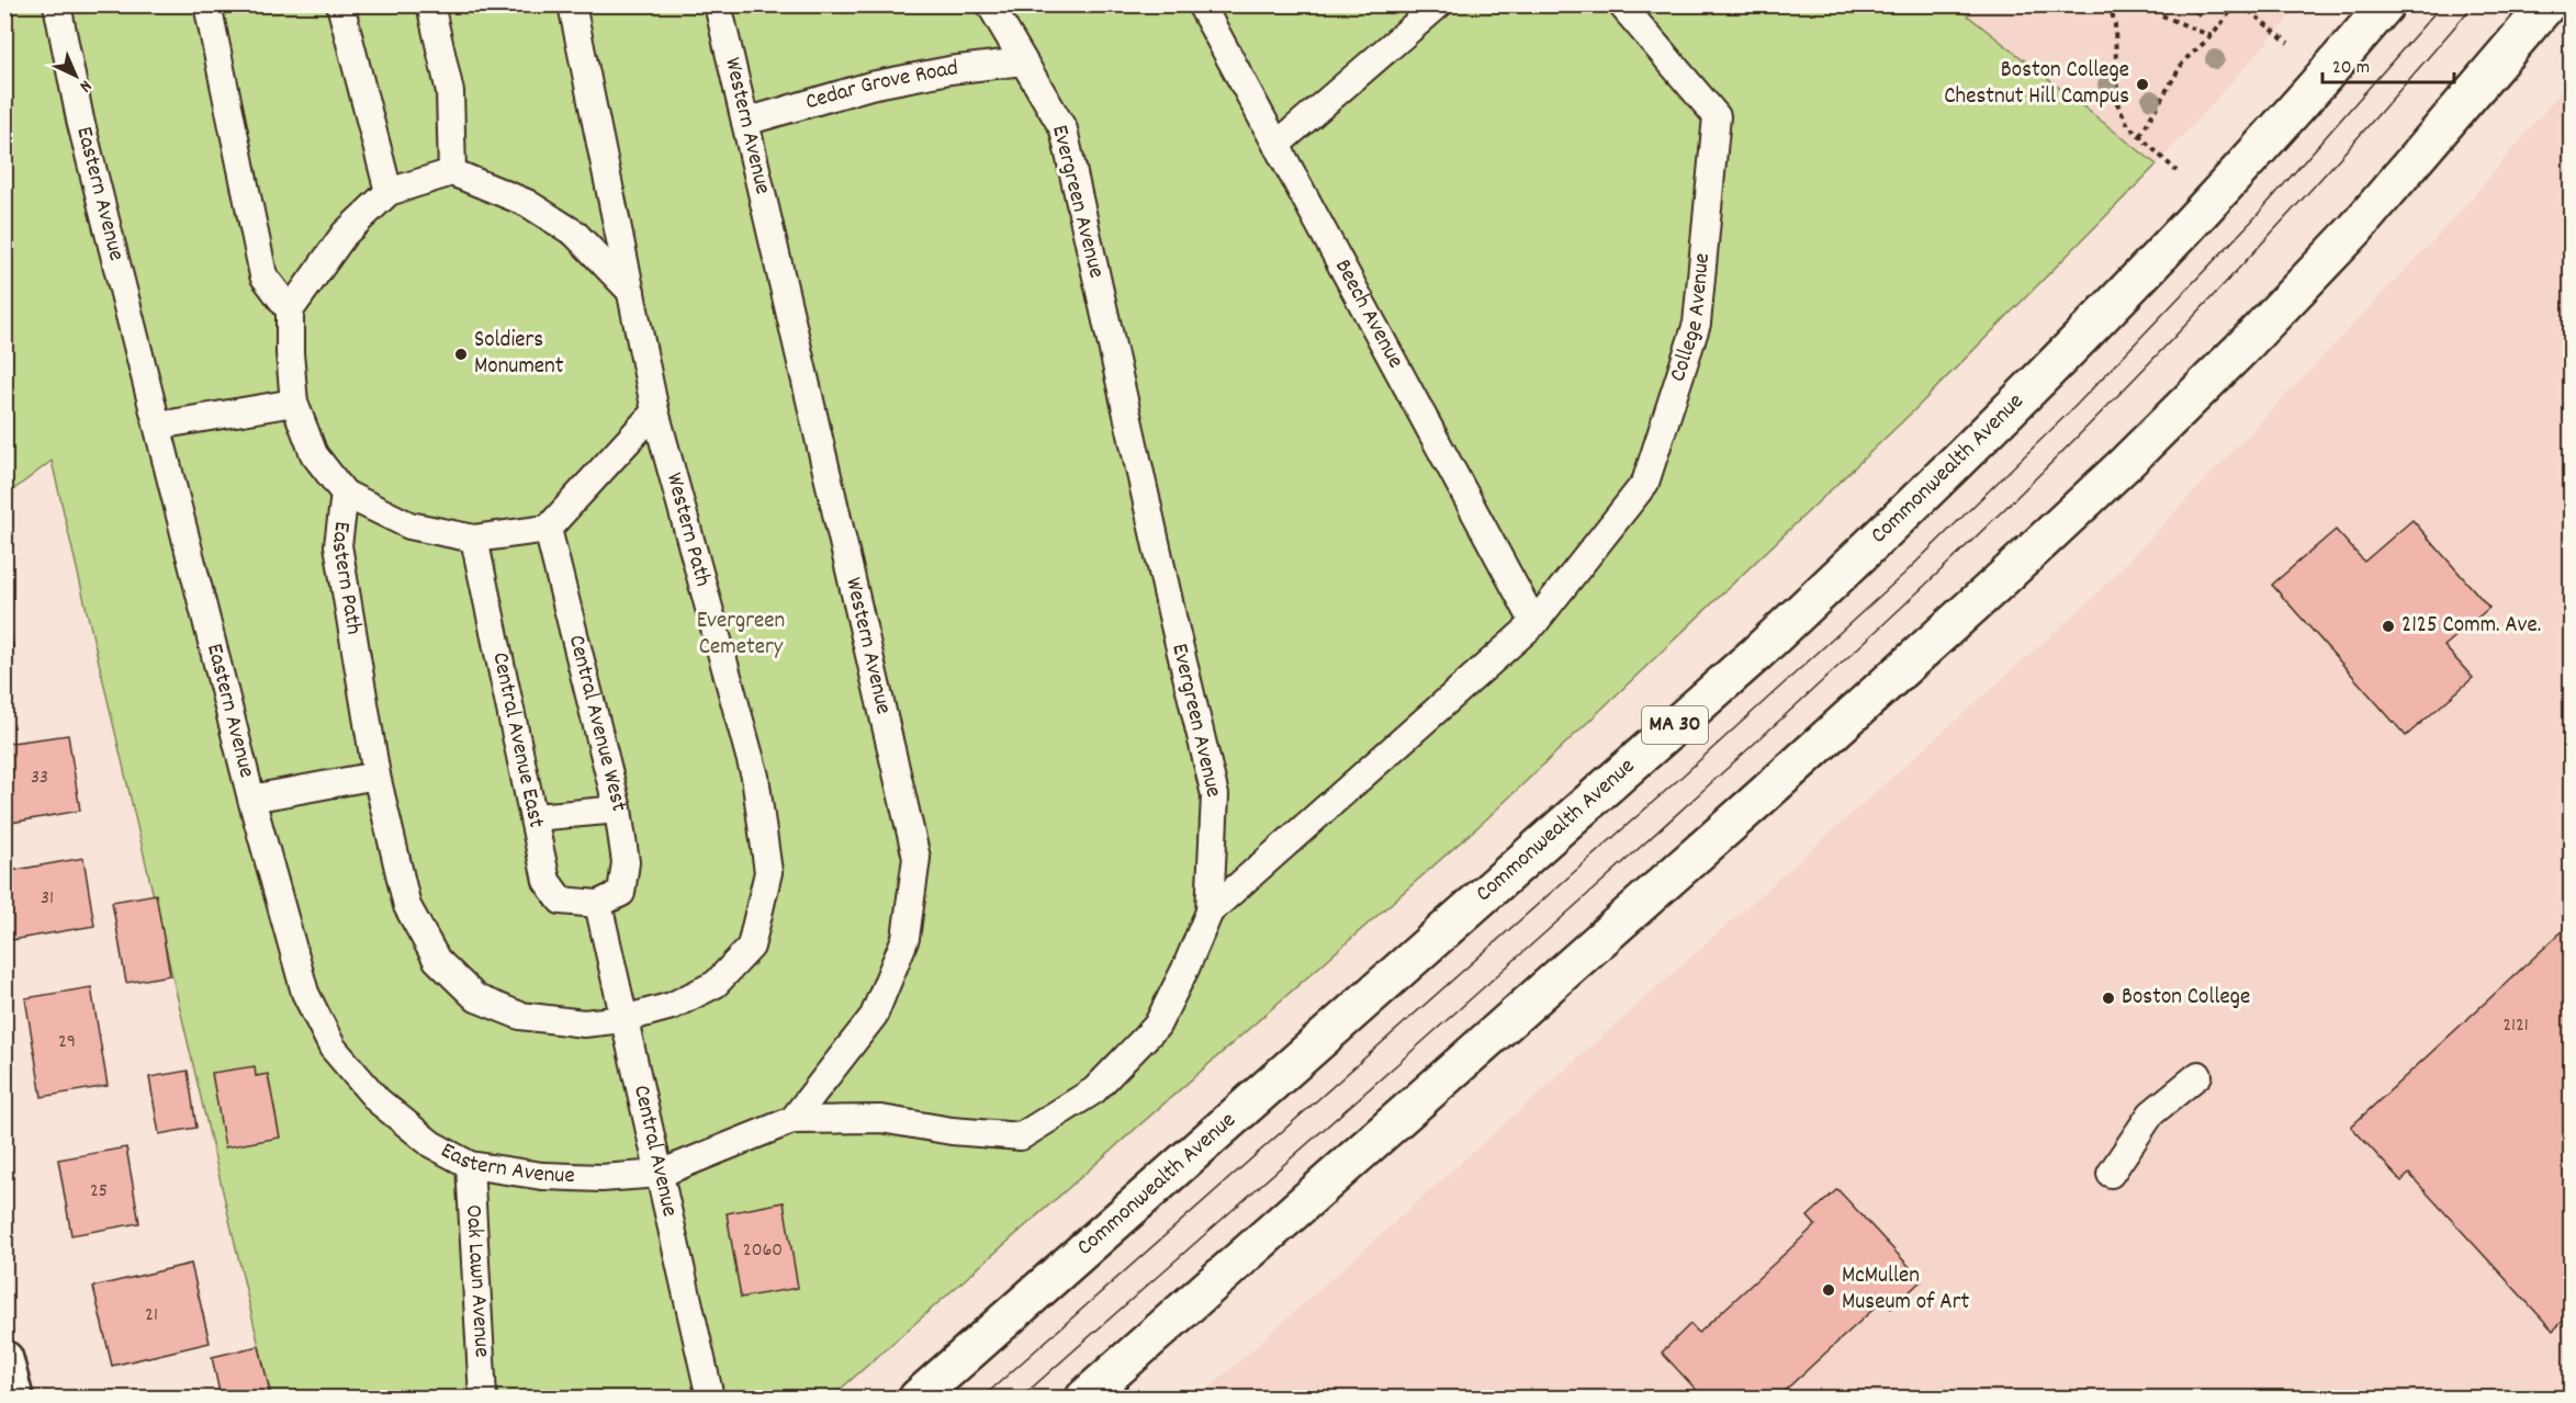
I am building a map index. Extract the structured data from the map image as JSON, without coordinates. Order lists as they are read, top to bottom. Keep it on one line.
{"streets":{"main road":["Commonwealth Avenue","MA 30"],"lane":["Cedar Grove Road","Western Avenue","Eastern Avenue","Evergreen Avenue","Beech Avenue","College Avenue","Western Path","Eastern Path","Central Avenue West","Central Avenue East","Central Avenue","Oak Lawn Avenue"]},"crossings":[["Cedar Grove Road","Western Avenue"],["Cedar Grove Road","Evergreen Avenue"],["Western Avenue","Evergreen Avenue"],["Eastern Avenue","Central Avenue"],["Eastern Avenue","Oak Lawn Avenue"],["Evergreen Avenue","College Avenue"],["Beech Avenue","College Avenue"],["Western Path","Eastern Path"],["Western Path","Central Avenue"],["Eastern Path","Central Avenue"],["Central Avenue West","Central Avenue East"],["Central Avenue West","Central Avenue"],["Central Avenue East","Central Avenue"]],"parks":["Evergreen Cemetery"],"places":["Boston College Chestnut Hill Campus","Soldiers Monument","2125 Comm. Ave.","Boston College","McMullen Museum of Art"],"house_numbers":["33","31","2121","29","25","2060","21"],"scale_bar":"20 m","north":"bottom right"}
